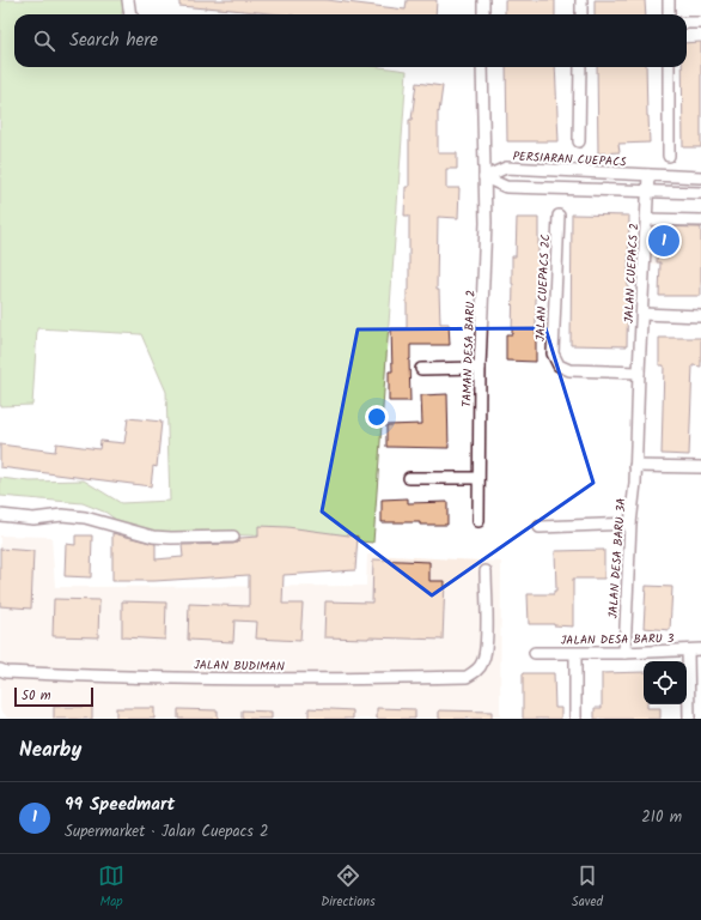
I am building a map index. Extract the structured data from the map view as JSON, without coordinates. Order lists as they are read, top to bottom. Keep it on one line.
{"streets":{"street":["PERSIARAN CUEPACS","JALAN CUEPACS 2","JALAN CUEPACS 2C","TAMAN DESA BARU 2","JALAN DESA BARU 3A","JALAN DESA BARU 3","JALAN BUDIMAN"]},"crossings":[["PERSIARAN CUEPACS","JALAN CUEPACS 2"],["PERSIARAN CUEPACS","TAMAN DESA BARU 2"],["JALAN CUEPACS 2","JALAN CUEPACS 2C"],["JALAN CUEPACS 2","JALAN DESA BARU 3A"],["JALAN DESA BARU 3A","JALAN DESA BARU 3"]],"scale_bar":"50 m","page":{"search":"Search here","pins":"1","scale":"50 m","heading":"Nearby","list":[{"mark":"1","name":"99 Speedmart","note":"Supermarket · Jalan Cuepacs 2","value":"210 m"}],"nav":["Map","Directions","Saved"]}}
